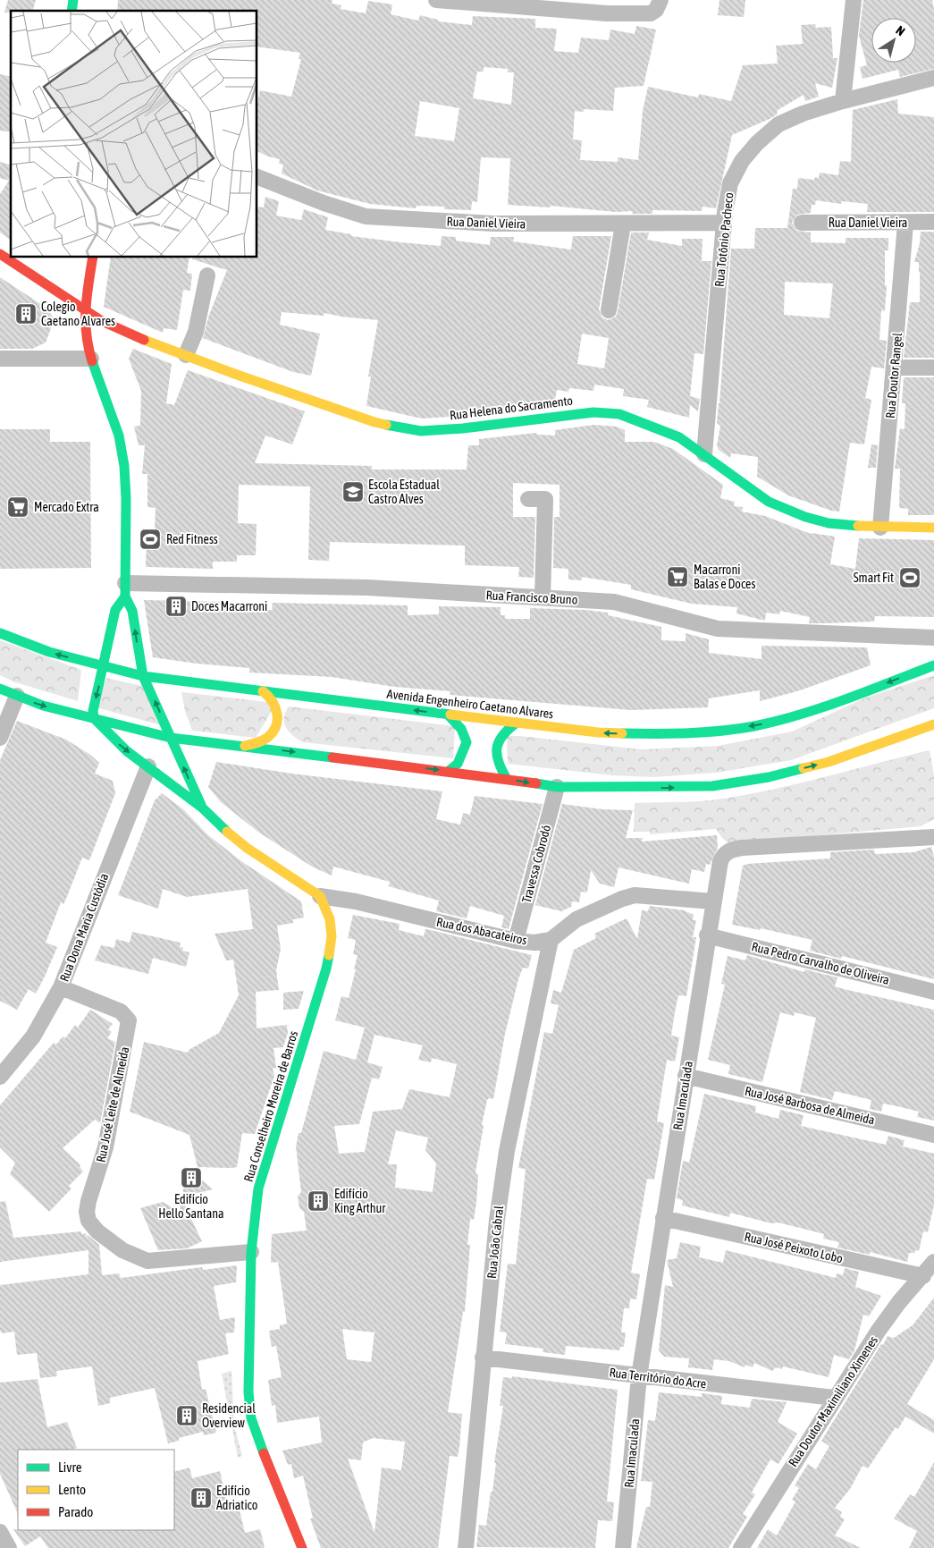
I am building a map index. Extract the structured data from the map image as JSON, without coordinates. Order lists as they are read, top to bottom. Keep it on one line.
{"streets":{"main road":["Rua Helena do Sacramento","Avenida Engenheiro Caetano Alvares","Rua Conselheiro Moreira de Barros"],"street":["Rua Daniel Vieira","Rua Totônio Pacheco","Rua Doutor Rangel","Rua Francisco Bruno","Travessa Cobrodó","Rua Dona Maria Custódia","Rua dos Abacateiros","Rua Pedro Carvalho de Oliveira","Rua Imaculada","Rua José Leite de Almeida","Rua José Barbosa de Almeida","Rua João Cabral","Rua José Peixoto Lobo","Rua Território do Acre","Rua Doutor Maximiliano Ximenes"]},"crossings":[["Rua Daniel Vieira","Rua Totônio Pacheco"],["Rua Daniel Vieira","Rua Doutor Rangel"],["Rua Totônio Pacheco","Rua Helena do Sacramento"],["Rua Doutor Rangel","Rua Helena do Sacramento"],["Travessa Cobrodó","Rua dos Abacateiros"],["Rua Dona Maria Custódia","Rua José Leite de Almeida"],["Rua dos Abacateiros","Rua Conselheiro Moreira de Barros"],["Rua dos Abacateiros","Rua João Cabral"],["Rua Pedro Carvalho de Oliveira","Rua Imaculada"],["Rua Imaculada","Rua José Barbosa de Almeida"],["Rua Imaculada","Rua José Peixoto Lobo"],["Rua Imaculada","Rua Território do Acre"],["Rua José Leite de Almeida","Rua Conselheiro Moreira de Barros"],["Rua João Cabral","Rua Território do Acre"],["Rua José Peixoto Lobo","Rua Doutor Maximiliano Ximenes"],["Rua Território do Acre","Rua Doutor Maximiliano Ximenes"]],"places":{"building":["Colegio Caetano Alvares","Doces Macarroni","Edifício Hello Santana","Edifício King Arthur","Residencial Overview","Edifício Adriatico"],"school or university":["Escola Estadual Castro Alves"],"supermarket":["Mercado Extra","Macarroni Balas e Doces"],"sports":["Red Fitness","Smart Fit"]},"legend":["Livre","Lento","Parado"],"north":"top right"}
